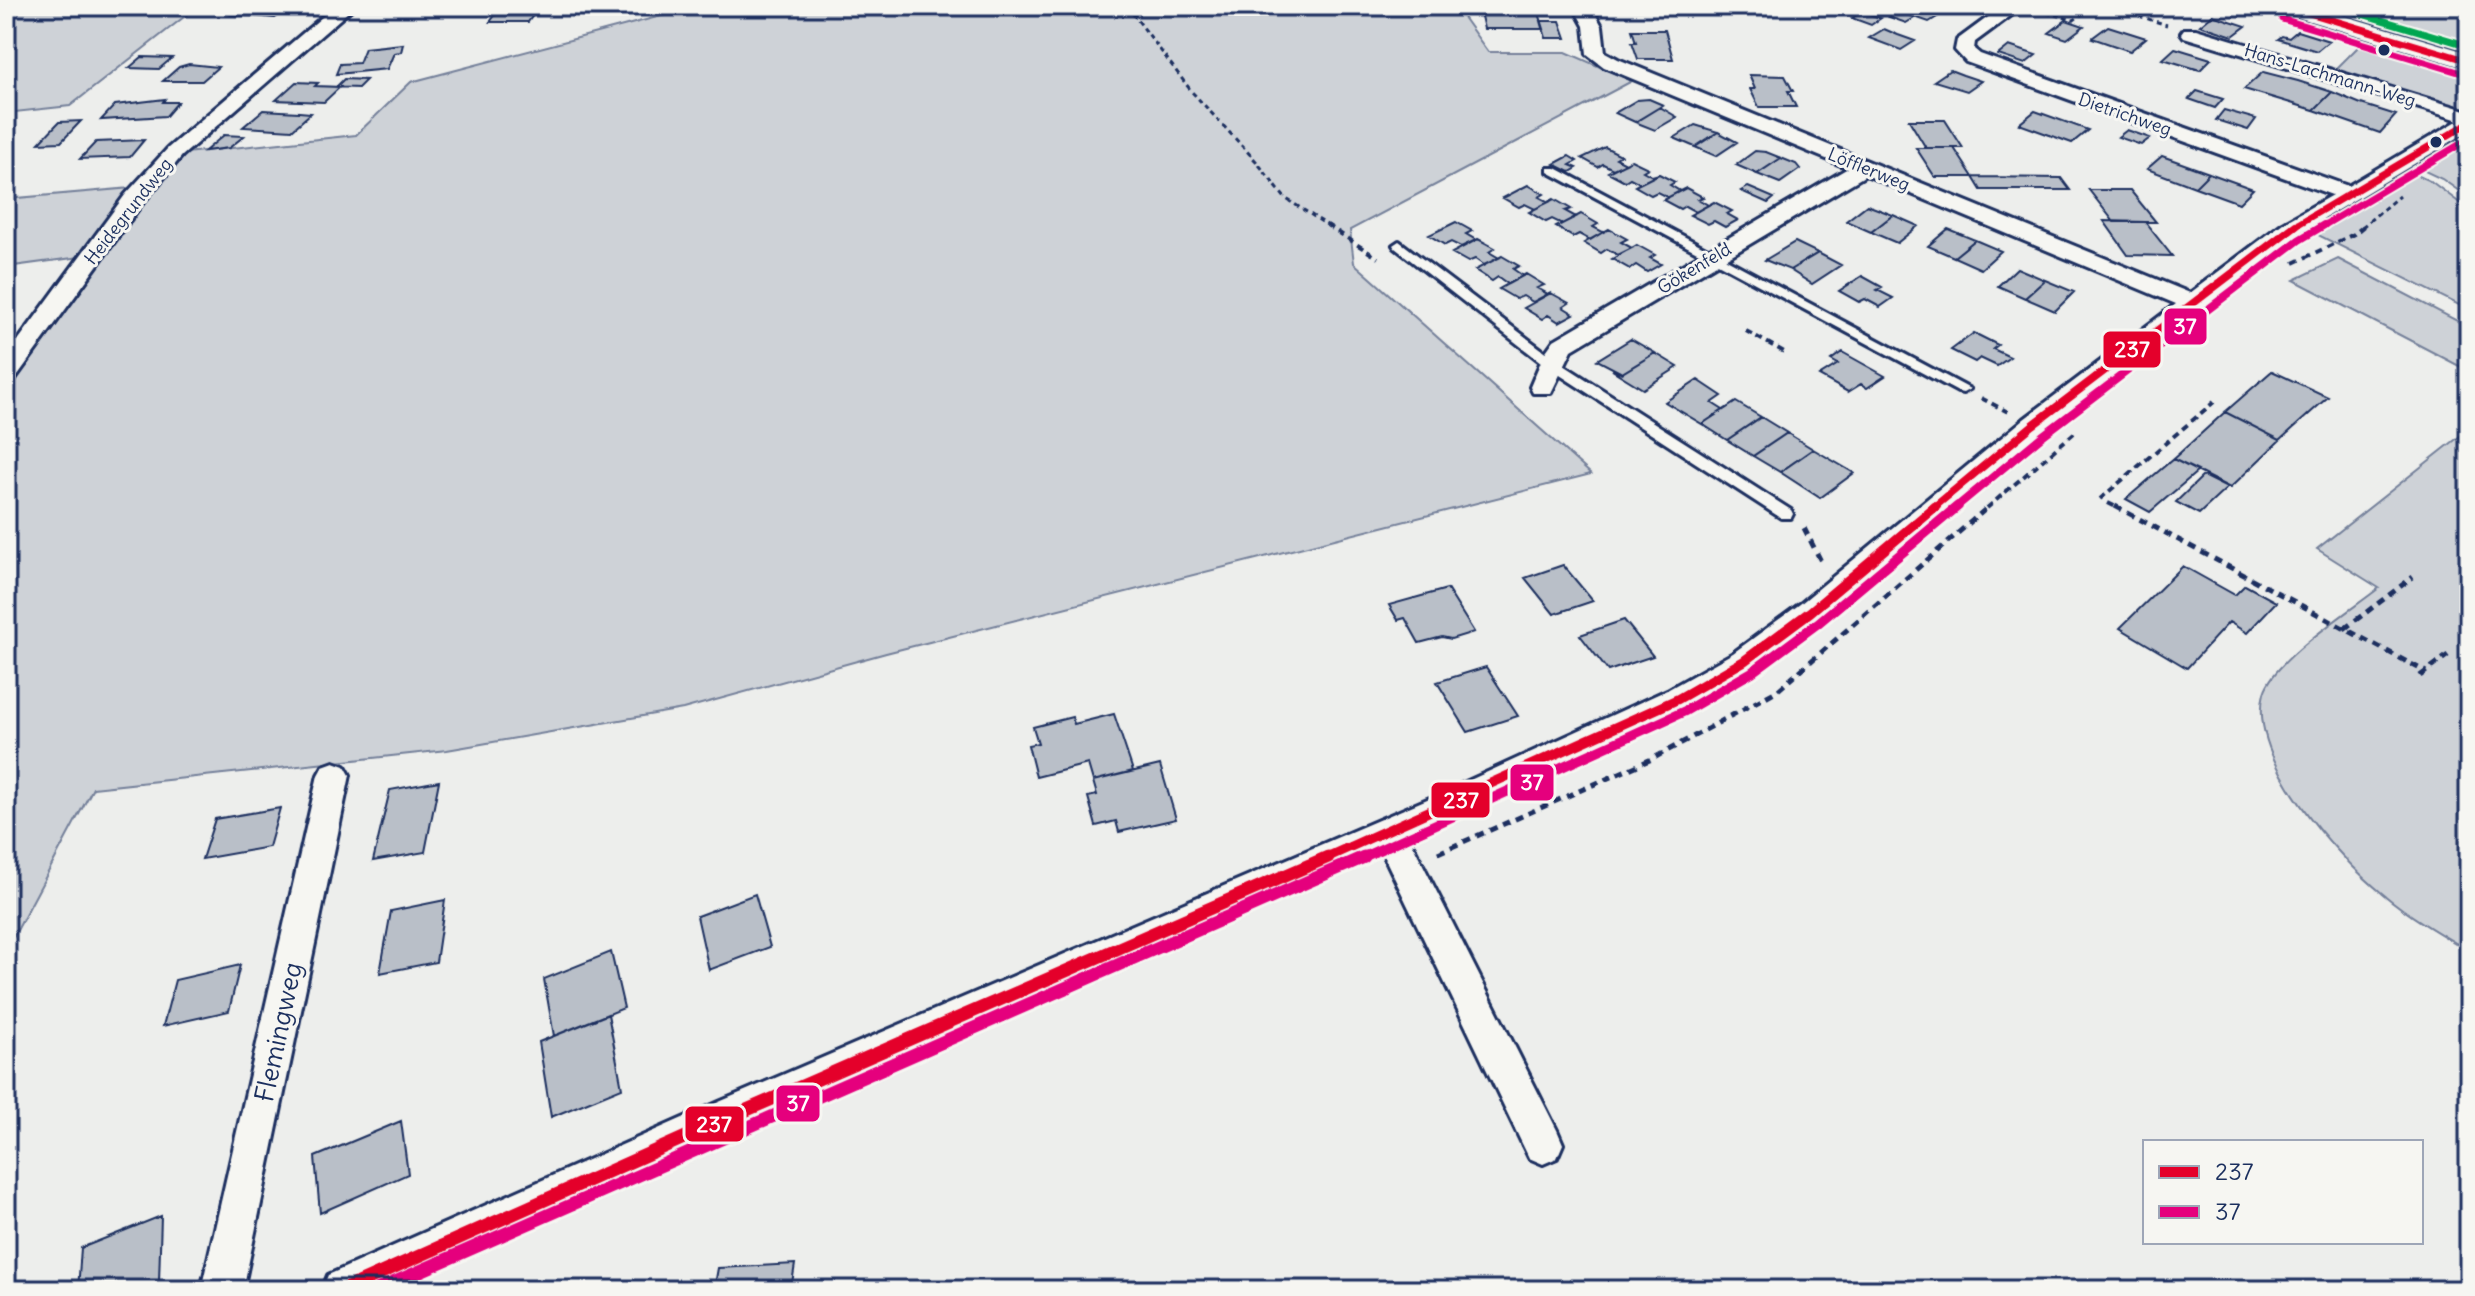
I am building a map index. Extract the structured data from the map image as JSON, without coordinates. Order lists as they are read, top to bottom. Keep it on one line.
{"streets":{"street":["Hans-Lachmann-Weg","Dietrichweg","Löfflerweg","Heidegrundweg","Gökenfeld","Flemingweg"]},"crossings":[["Löfflerweg","Gökenfeld"]],"lines":["transit line 237","transit line 37"],"legend":["237","37"]}
